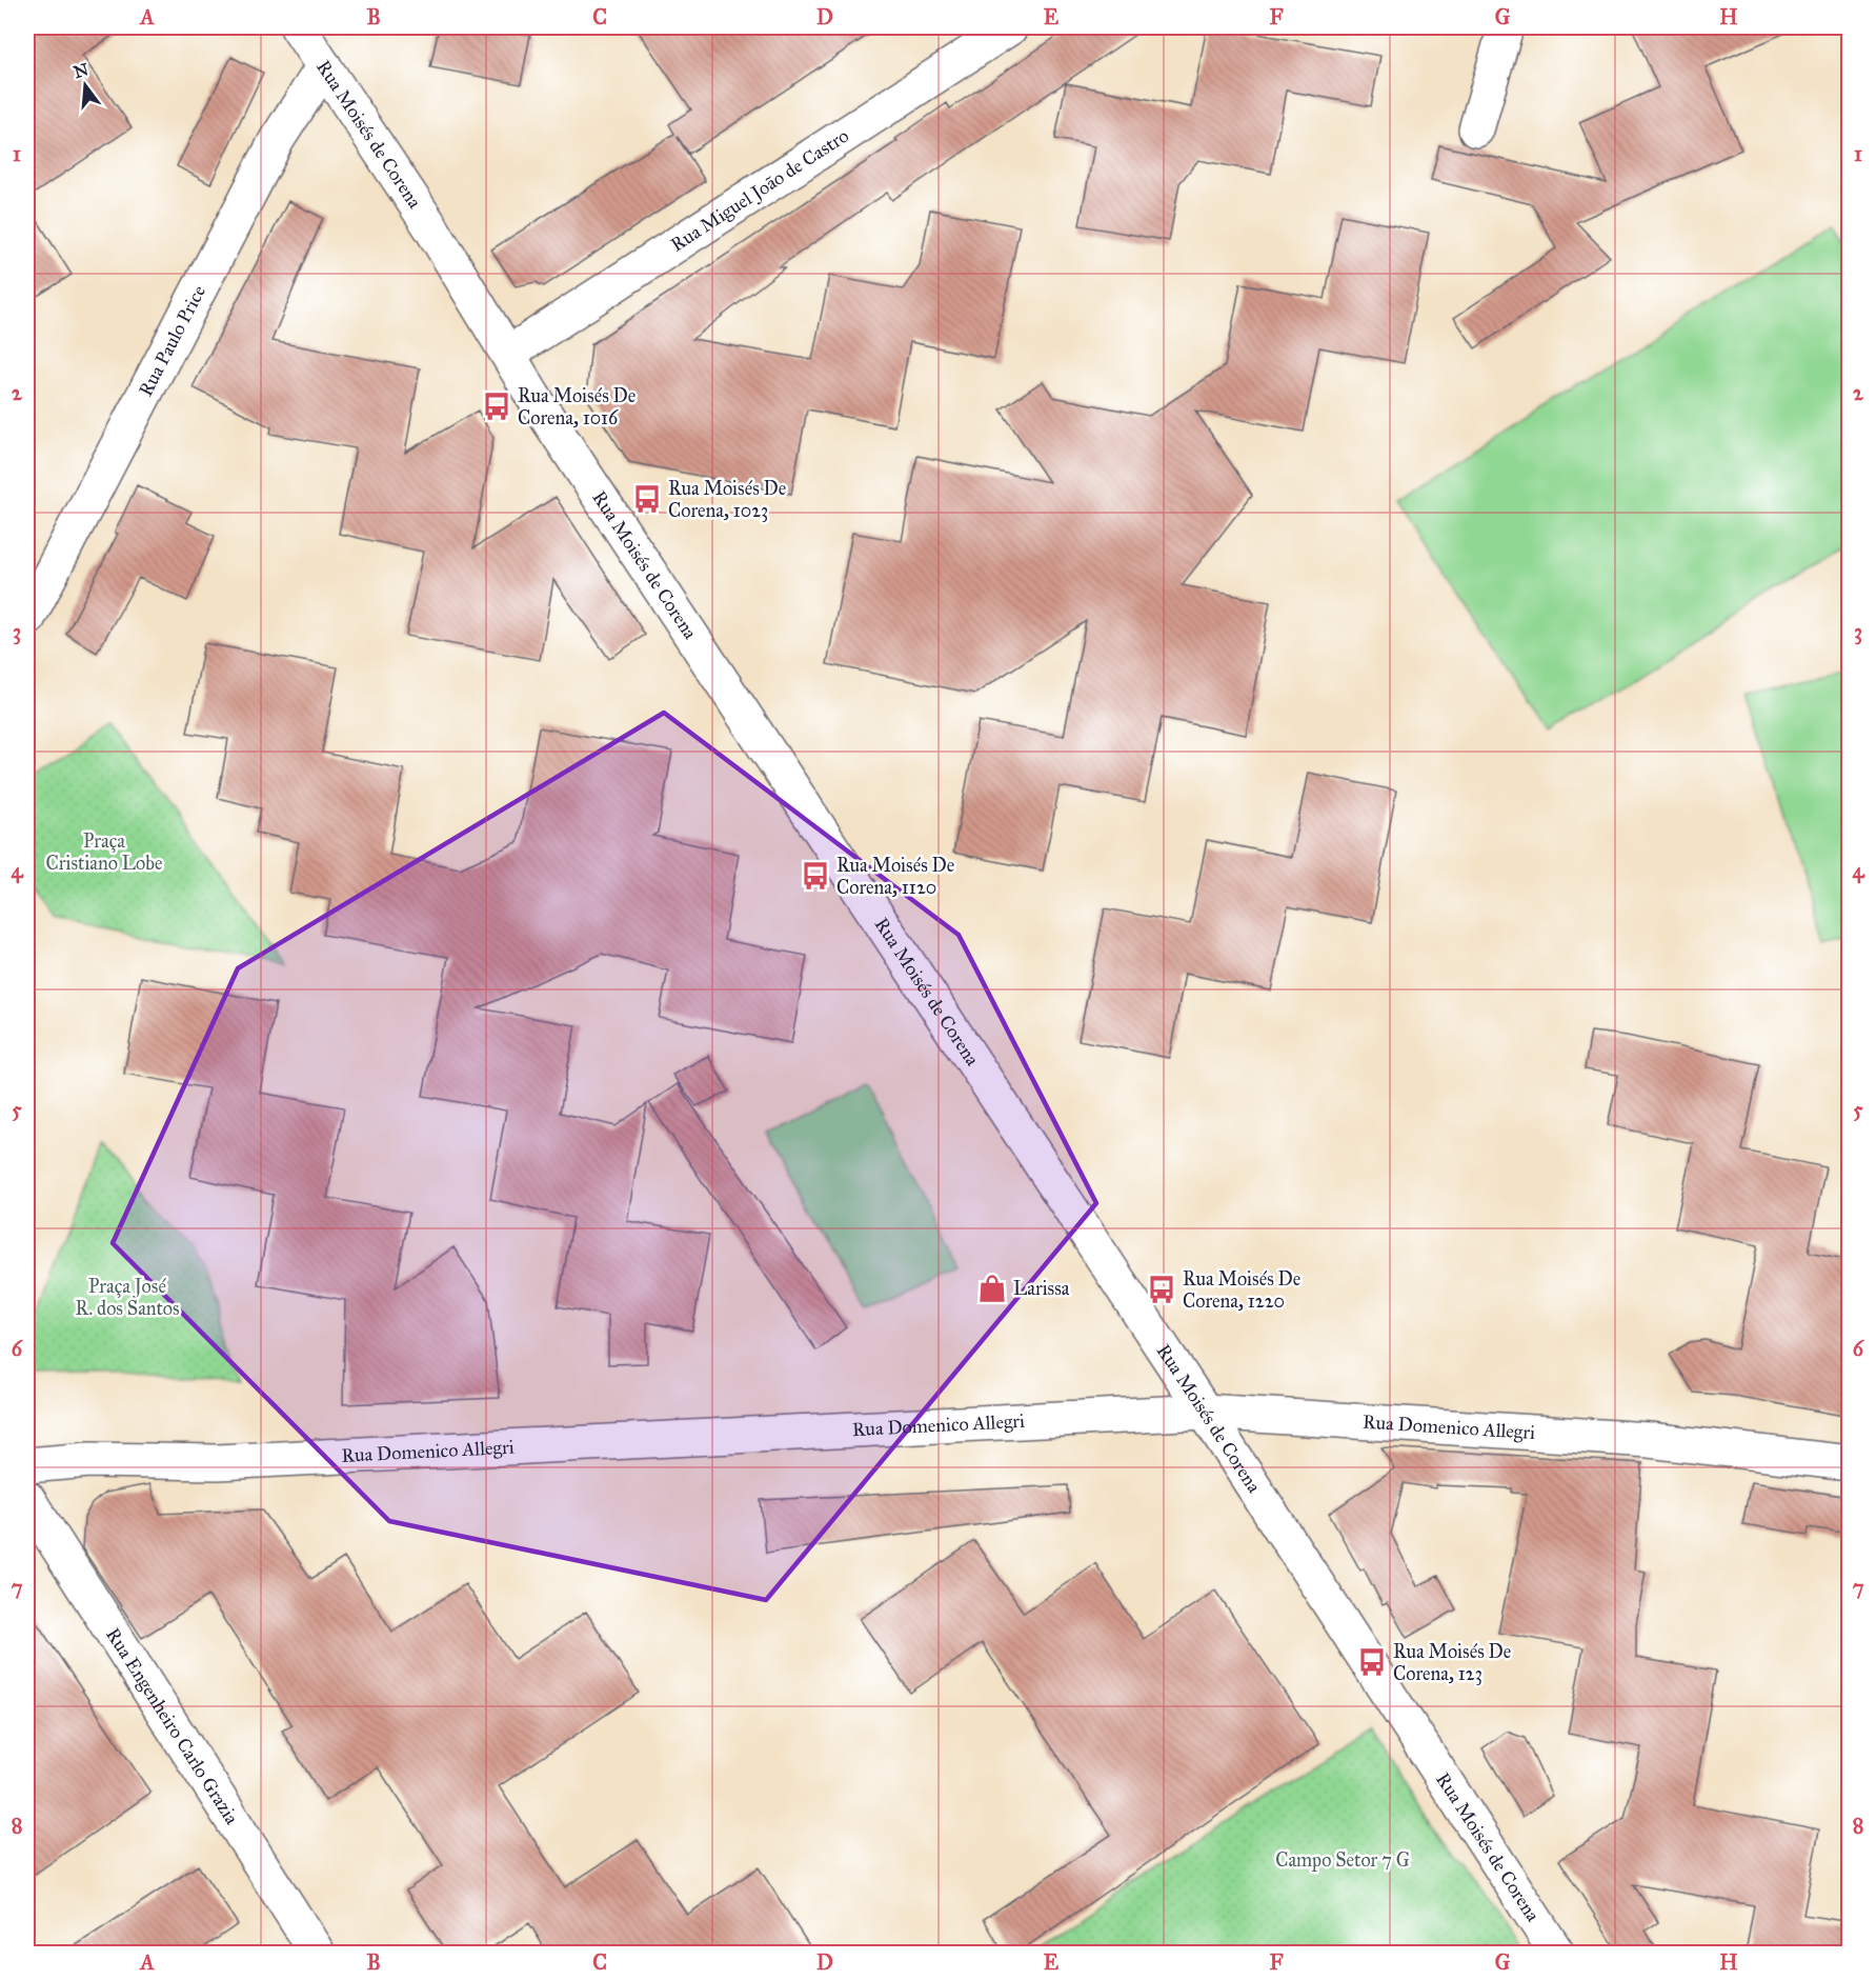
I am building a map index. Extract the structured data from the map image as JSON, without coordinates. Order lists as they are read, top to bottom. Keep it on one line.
{"streets":{"street":["Rua Moisés de Corena","Rua Miguel João de Castro","Rua Paulo Price","Rua Domenico Allegri","Rua Engenheiro Carlo Grazia"]},"crossings":[["Rua Moisés de Corena","Rua Miguel João de Castro"],["Rua Moisés de Corena","Rua Paulo Price"],["Rua Moisés de Corena","Rua Domenico Allegri"]],"parks":["Praça Cristiano Lobe","Praça José R. dos Santos","Campo Setor 7 G"],"places":{"bus stop":["Rua Moisés De Corena, 1016","Rua Moisés De Corena, 1023","Rua Moisés De Corena, 1120","Rua Moisés De Corena, 1220","Rua Moisés De Corena, 123"],"shop":["Larissa"]},"north":"top","grid":{"columns":["A","B","C","D","E","F","G","H"],"rows":["1","2","3","4","5","6","7","8"]}}
